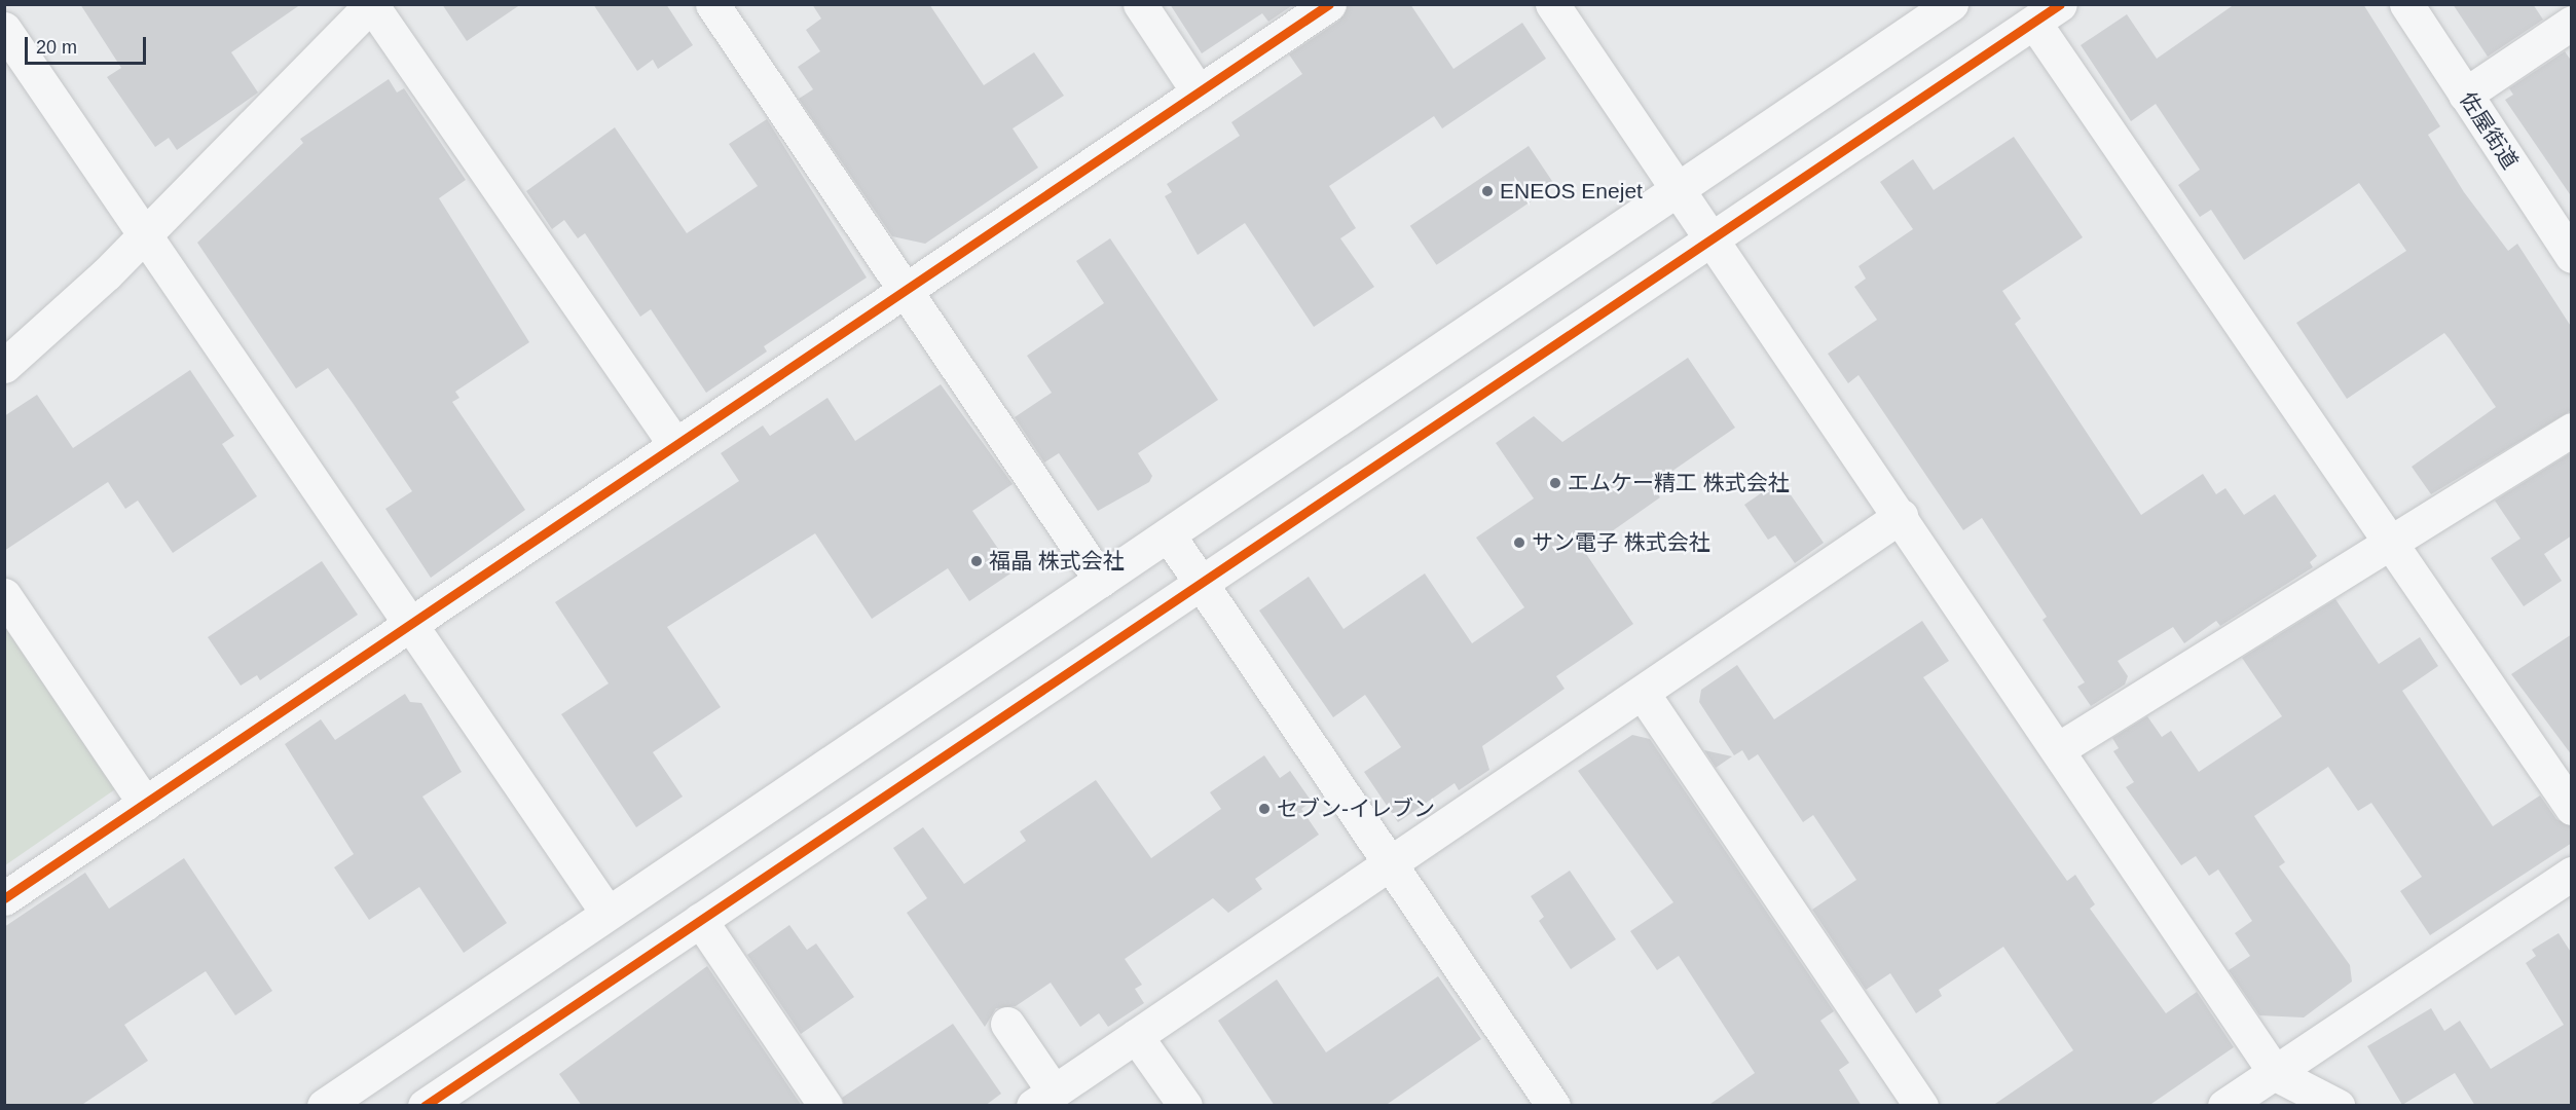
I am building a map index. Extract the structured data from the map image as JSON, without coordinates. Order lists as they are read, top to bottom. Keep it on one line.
{"streets":{"street":["佐屋街道"]},"places":["ENEOS Enejet","エムケー精工 株式会社","サン電子 株式会社","福晶 株式会社","セブン-イレブン"],"scale_bar":"20 m"}
